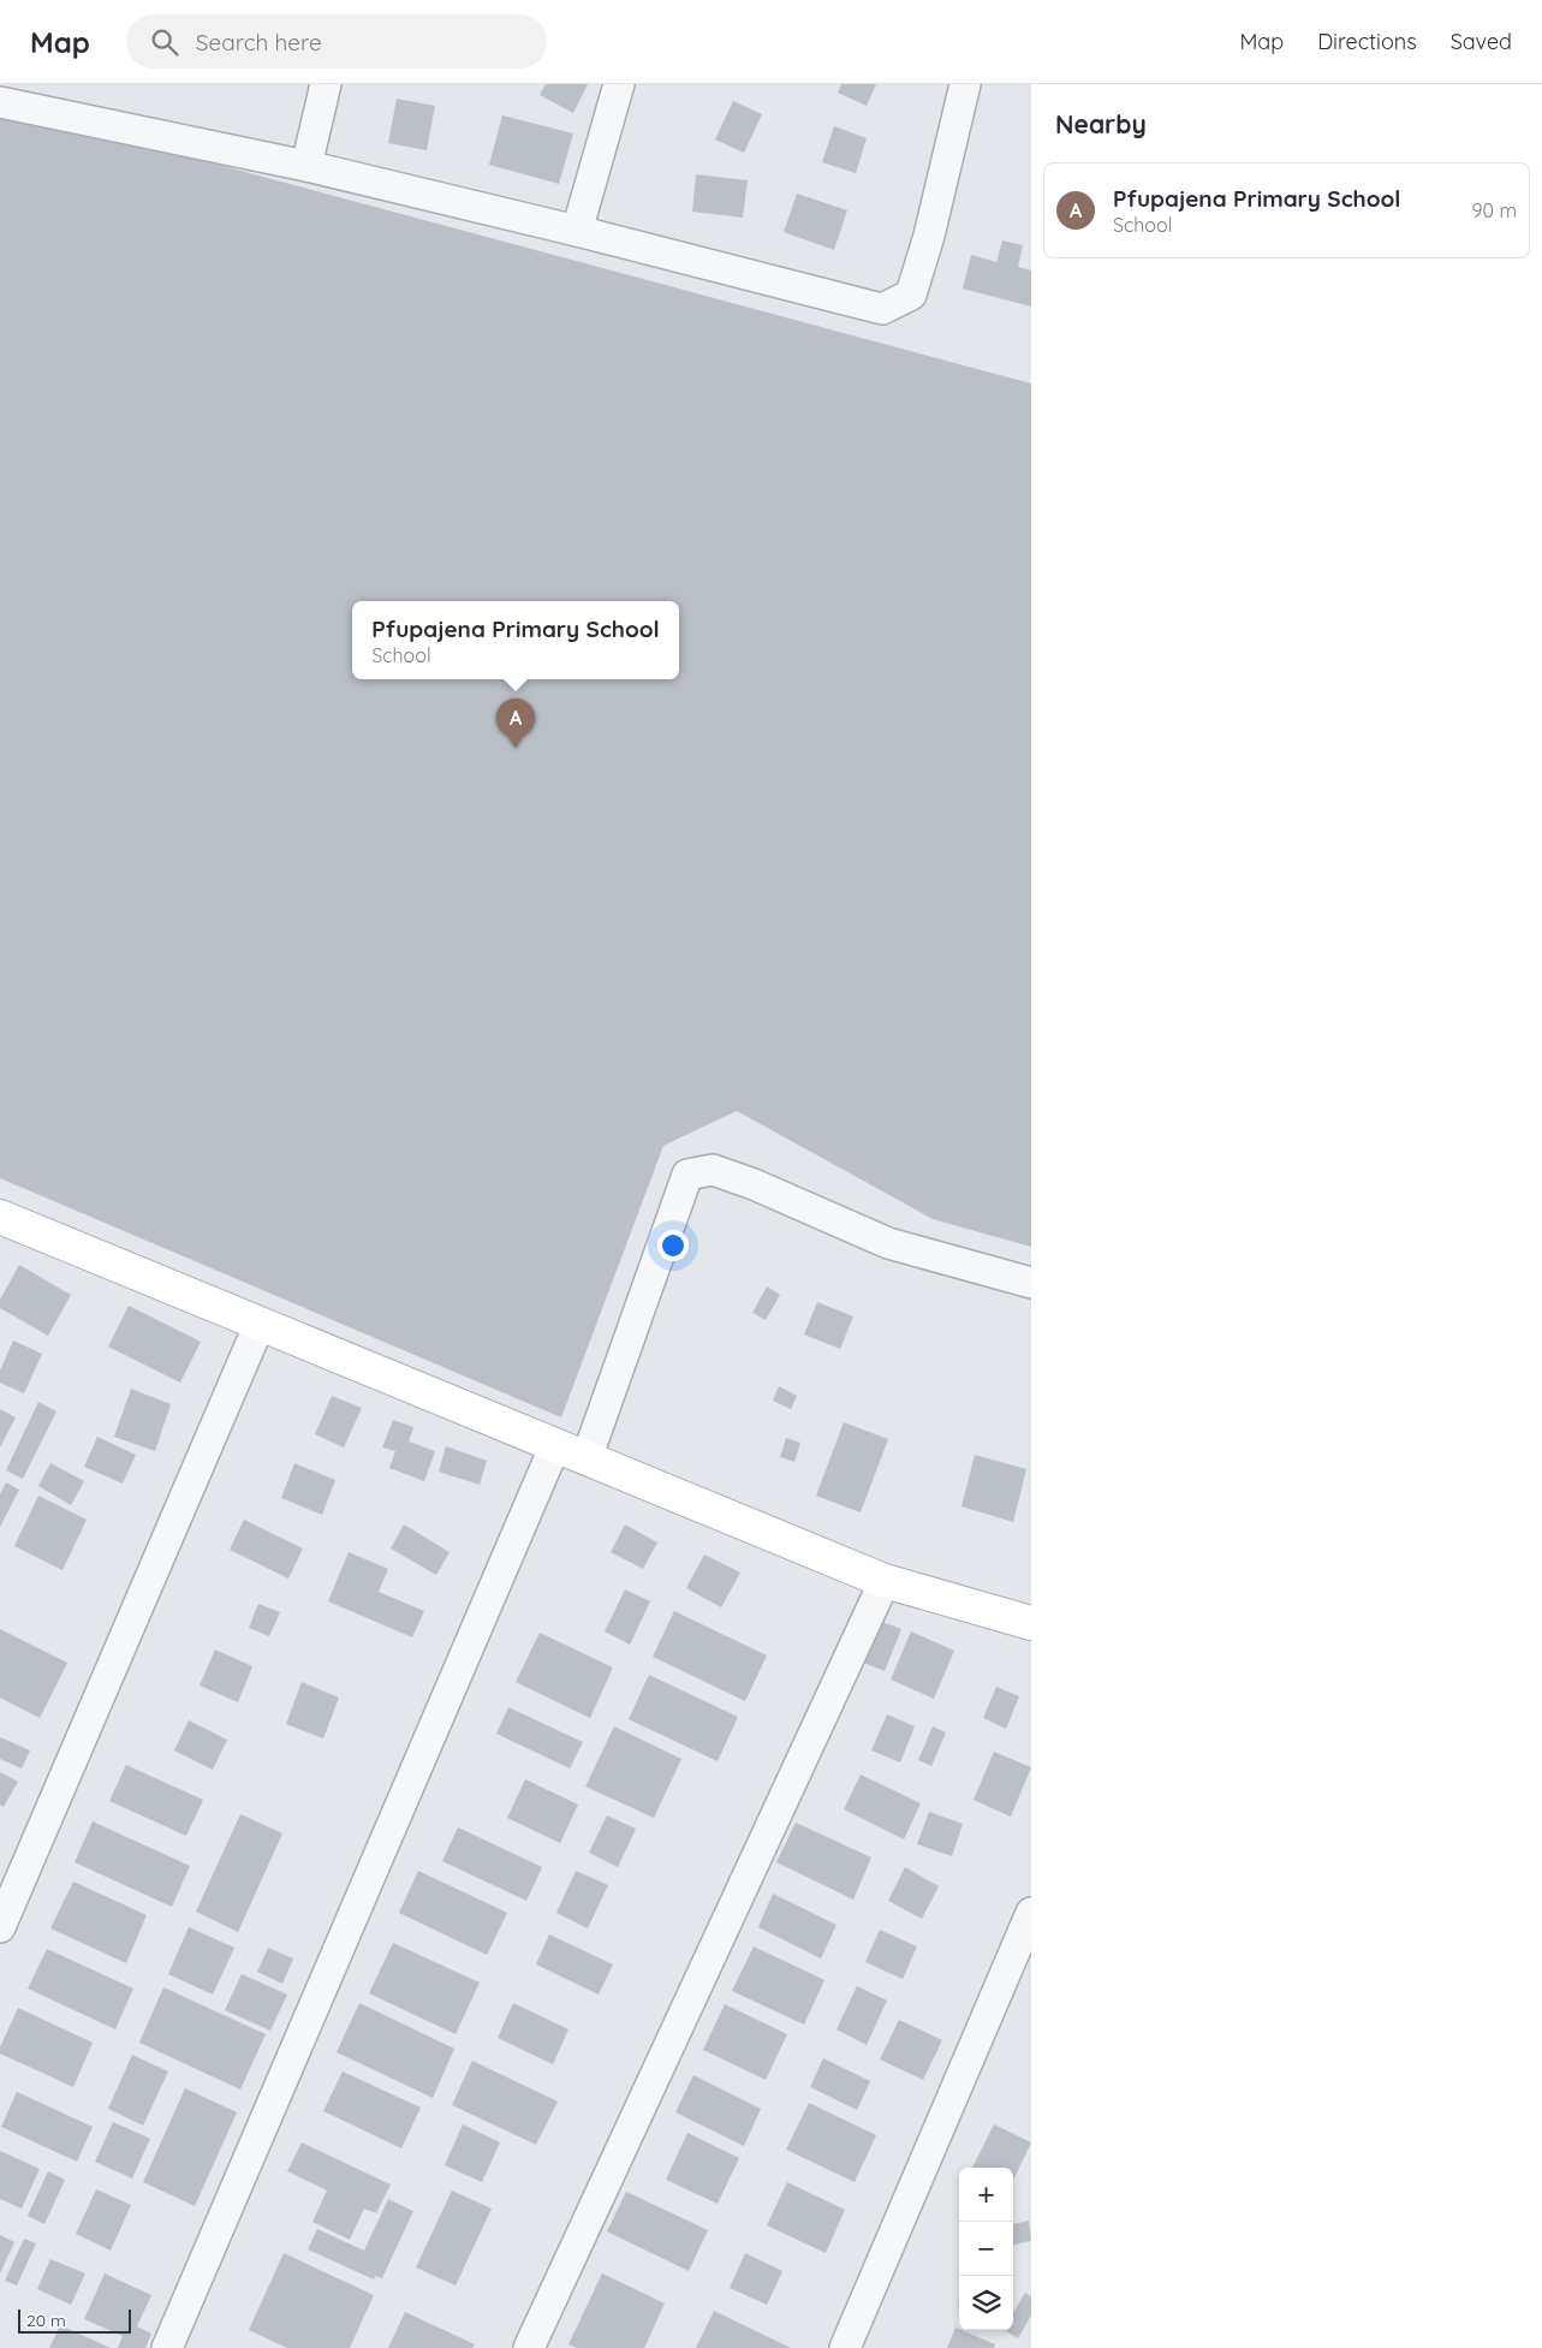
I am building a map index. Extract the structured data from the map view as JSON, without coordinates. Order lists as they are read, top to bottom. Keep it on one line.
{"scale_bar":"20 m","page":{"header":"Map","search":"Search here","nav":["Map","Directions","Saved"],"heading":"Nearby","list":[{"mark":"A","name":"Pfupajena Primary School","note":"School","value":"90 m"}],"popup":["Pfupajena Primary School","School"],"pins":"A","map_buttons":["+","−"],"scale":"20 m"}}
